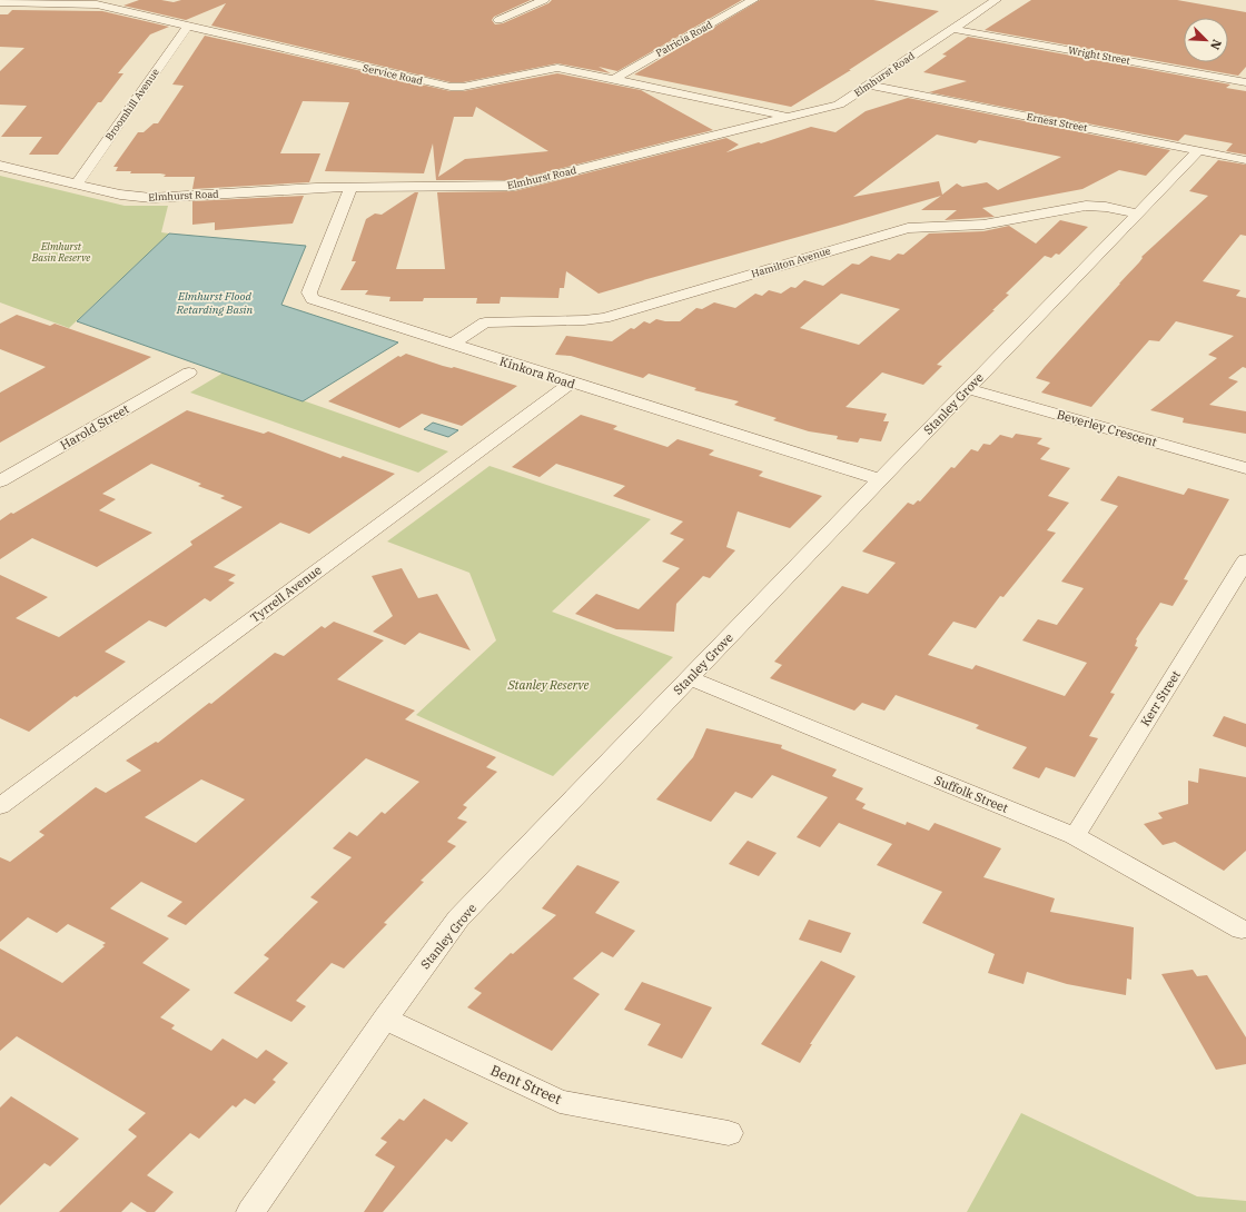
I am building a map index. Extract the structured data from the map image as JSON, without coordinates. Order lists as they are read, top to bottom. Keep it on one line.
{"streets":{"street":["Patricia Road","Wright Street","Service Road","Elmhurst Road","Broomhill Avenue","Ernest Street","Hamilton Avenue","Kinkora Road","Stanley Grove","Harold Street","Beverley Crescent","Tyrrell Avenue","Kerr Street","Suffolk Street","Bent Street"]},"crossings":[["Patricia Road","Service Road"],["Wright Street","Elmhurst Road"],["Service Road","Elmhurst Road"],["Service Road","Broomhill Avenue"],["Elmhurst Road","Broomhill Avenue"],["Elmhurst Road","Ernest Street"],["Elmhurst Road","Kinkora Road"],["Ernest Street","Stanley Grove"],["Hamilton Avenue","Kinkora Road"],["Hamilton Avenue","Stanley Grove"],["Kinkora Road","Stanley Grove"],["Kinkora Road","Tyrrell Avenue"],["Stanley Grove","Beverley Crescent"],["Stanley Grove","Suffolk Street"],["Stanley Grove","Bent Street"],["Kerr Street","Suffolk Street"]],"water":["Elmhurst Flood Retarding Basin"],"parks":["Elmhurst Basin Reserve","Stanley Reserve"],"north":"bottom right"}
